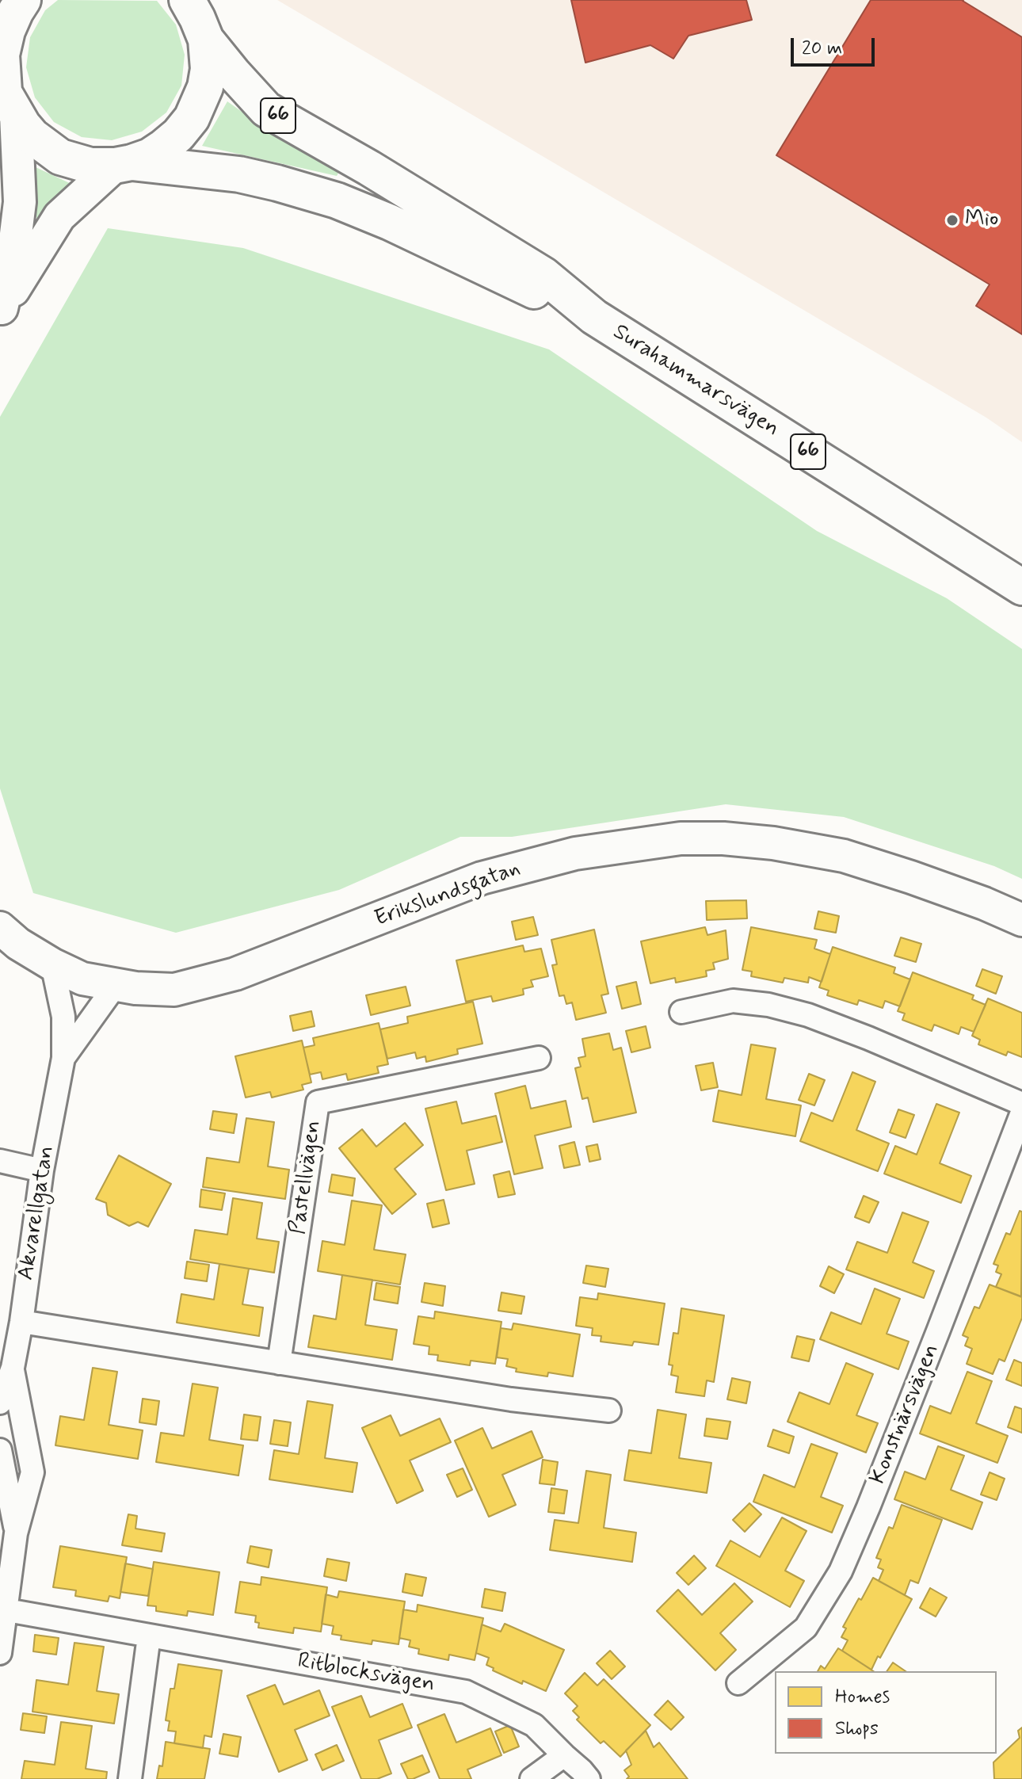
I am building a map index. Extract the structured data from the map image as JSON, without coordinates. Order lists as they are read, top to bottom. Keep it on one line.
{"streets":{"main road":["66","Surahammarsvägen"],"street":["Erikslundsgatan","Pastellvägen","Akvarellgatan","Konstnärsvägen","Ritblocksvägen"]},"crossings":[["66","Surahammarsvägen"],["Erikslundsgatan","Akvarellgatan"],["Akvarellgatan","Ritblocksvägen"]],"places":["Mio"],"legend":["Homes","Shops"],"scale_bar":"20 m"}
